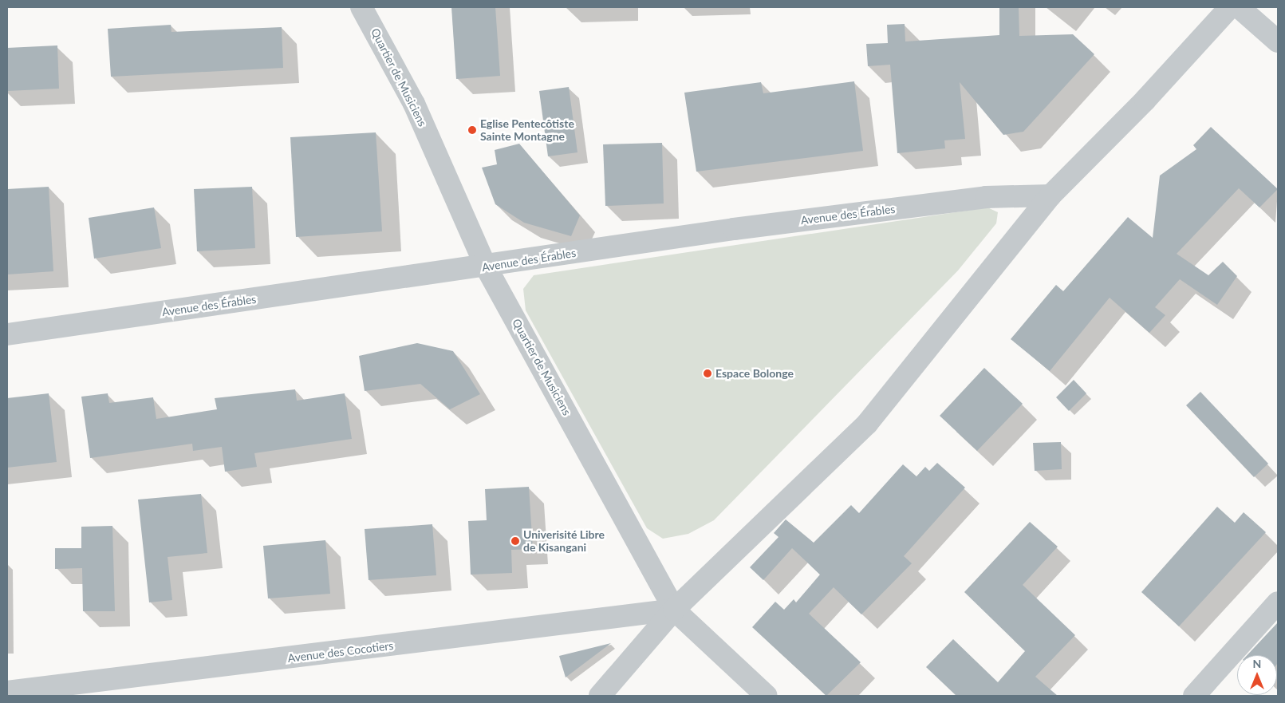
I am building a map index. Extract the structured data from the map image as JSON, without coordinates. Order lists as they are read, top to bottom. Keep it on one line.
{"streets":{"street":["Quartier de Musiciens","Avenue des Érables","Avenue des Cocotiers"]},"crossings":[["Quartier de Musiciens","Avenue des Érables"],["Quartier de Musiciens","Avenue des Cocotiers"]],"places":["Eglise Pentecôtiste Sainte Montagne","Espace Bolonge","Univerisité Libre de Kisangani"],"north":"top"}
